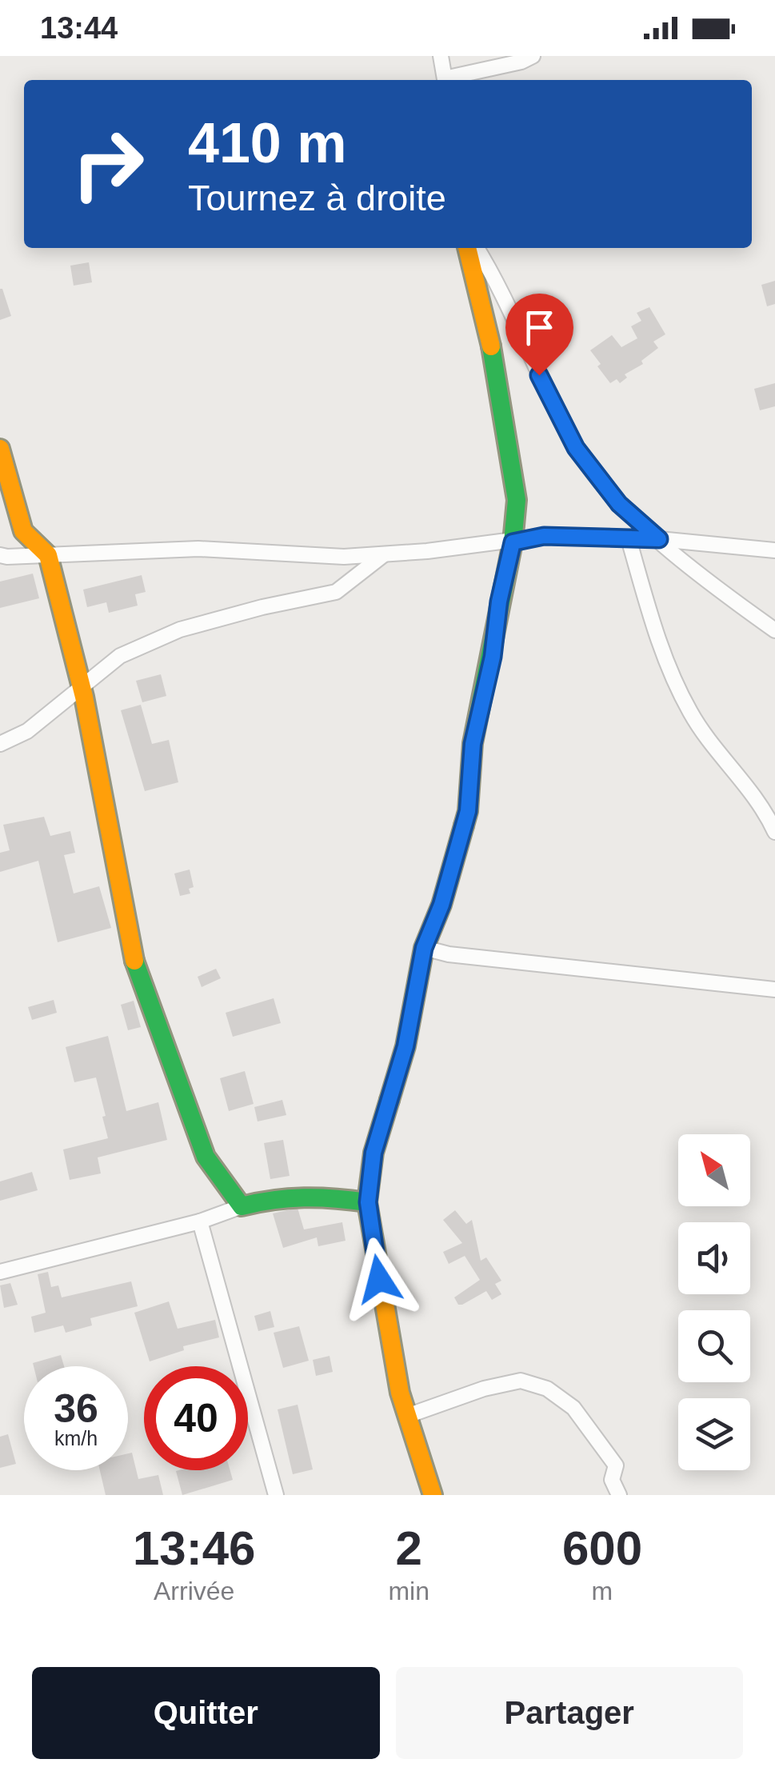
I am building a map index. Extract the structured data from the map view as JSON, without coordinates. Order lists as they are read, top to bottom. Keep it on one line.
{"north":"top left","page":{"status":"13:44","turn":["410 m","Tournez à droite"],"speed":"36 km/h","limit":"40","eta":["13:46","Arrivée","2","min","600","m"],"buttons":["Quitter","Partager"]}}
